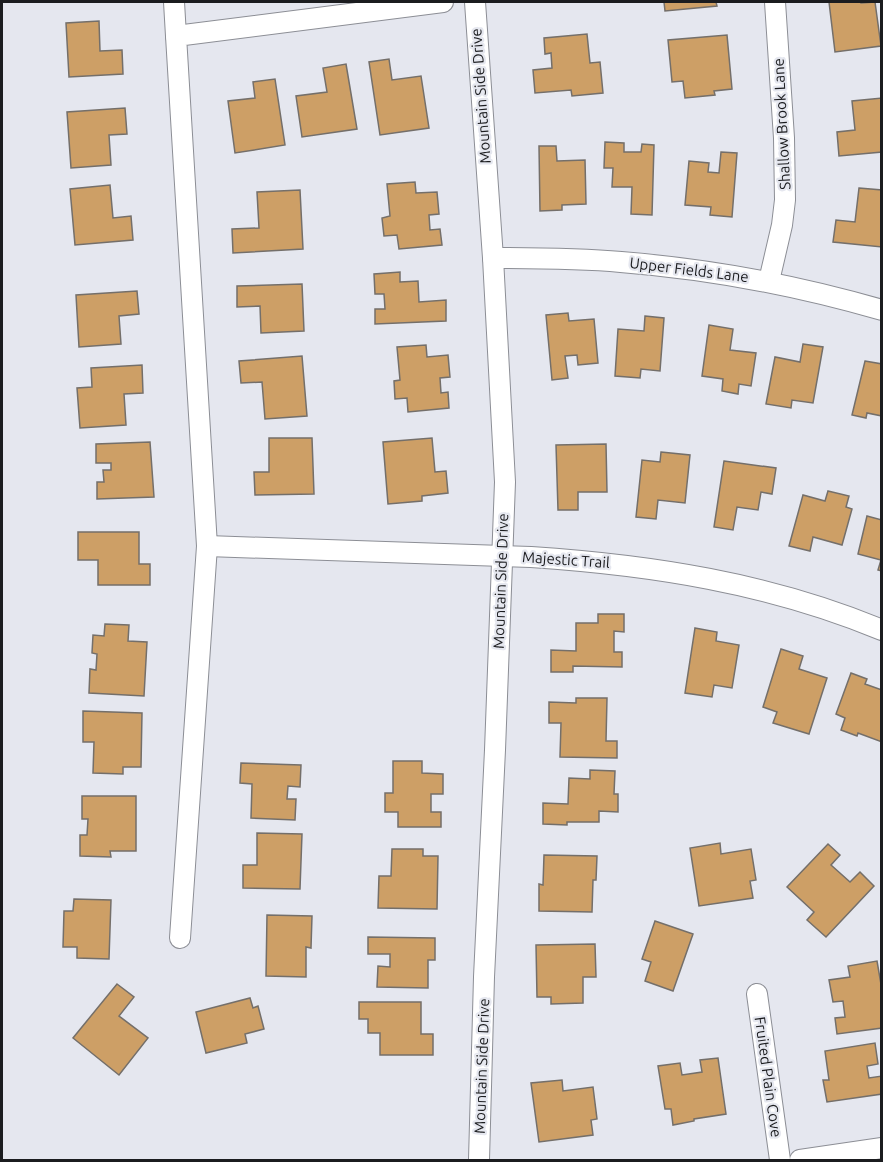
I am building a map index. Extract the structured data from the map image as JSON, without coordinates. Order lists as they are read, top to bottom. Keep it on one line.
{"streets":{"street":["Mountain Side Drive","Shallow Brook Lane","Upper Fields Lane","Majestic Trail","Fruited Plain Cove"]},"crossings":[["Mountain Side Drive","Upper Fields Lane"],["Mountain Side Drive","Majestic Trail"],["Shallow Brook Lane","Upper Fields Lane"]]}
